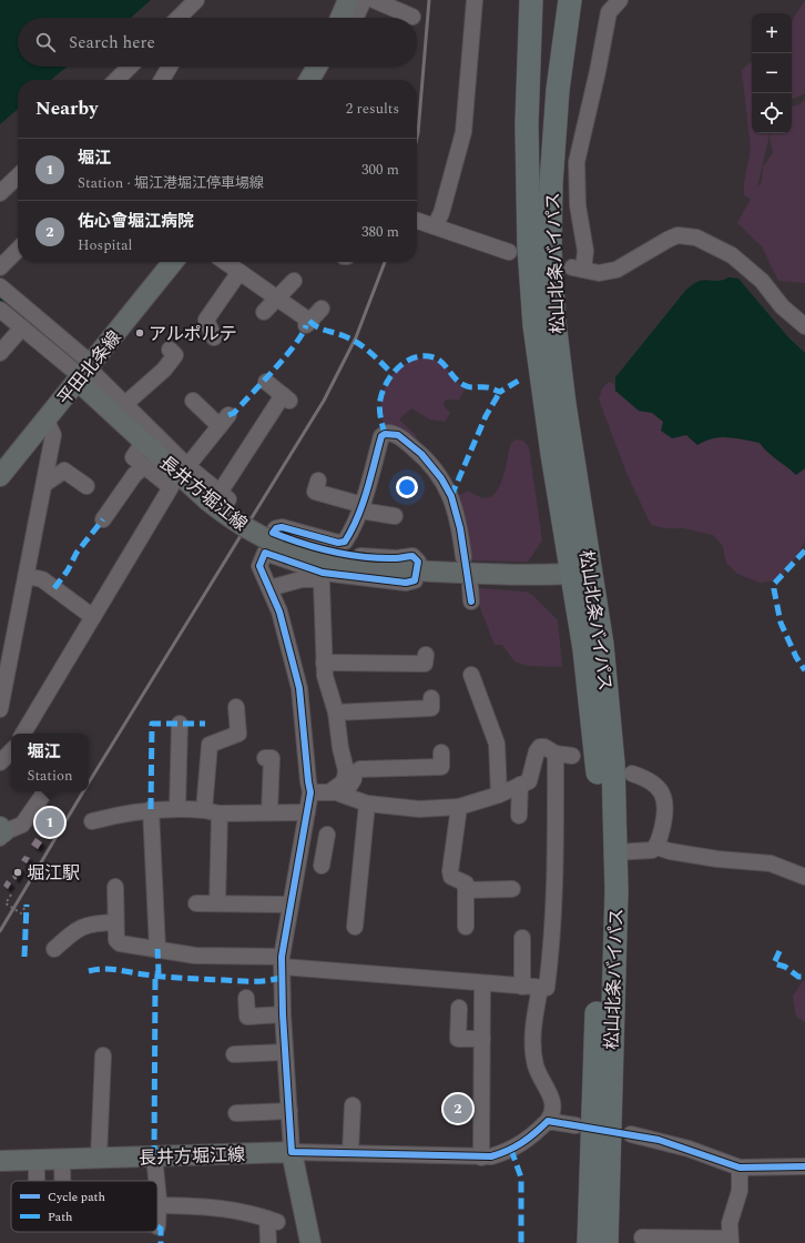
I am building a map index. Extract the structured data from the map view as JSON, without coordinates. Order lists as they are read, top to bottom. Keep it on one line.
{"streets":{"highway":["松山北条バイパス"],"main road":["平田北条線","長井方堀江線"]},"crossings":[["松山北条バイパス","長井方堀江線"],["平田北条線","長井方堀江線"]],"places":["アルポルテ","堀江駅"],"legend":["Cycle path","Path"],"page":{"map_buttons":["+","−"],"search":"Search here","heading":["Nearby","2 results"],"list":[{"mark":"1","name":"堀江","note":"Station · 堀江港堀江停車場線","value":"300 m"},{"mark":"2","name":"佑心會堀江病院","note":"Hospital","value":"380 m"}],"popup":["堀江","Station"],"pins":["1","2"]}}
